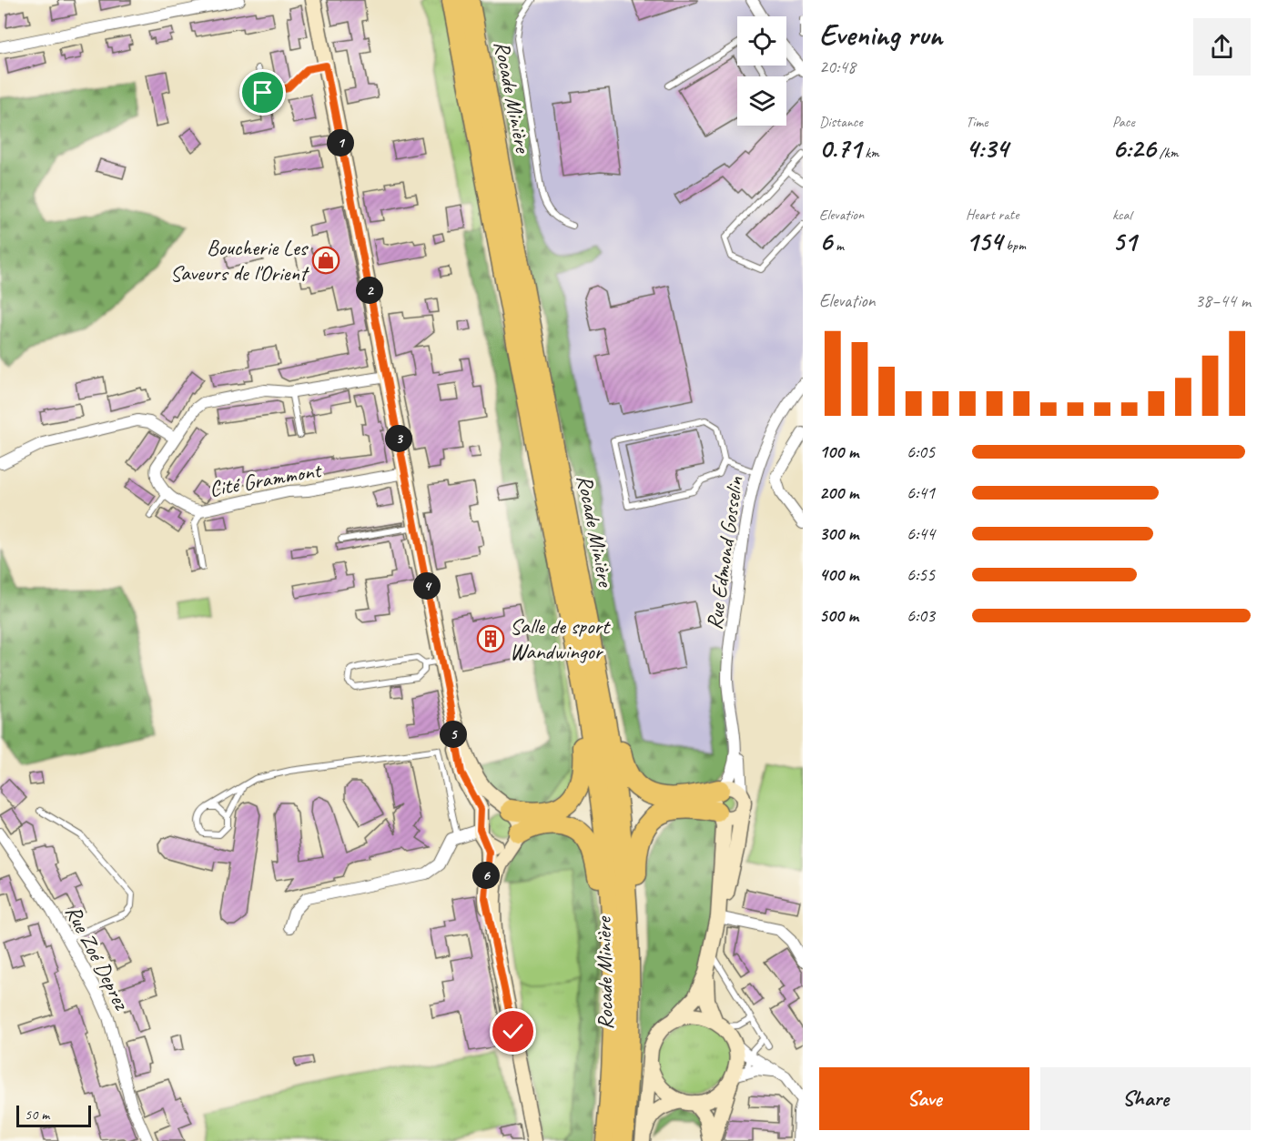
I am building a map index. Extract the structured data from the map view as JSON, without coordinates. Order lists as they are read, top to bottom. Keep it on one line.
{"streets":{"highway":["Rocade Minière"],"street":["Cité Grammont","Rue Edmond Gosselin","Rue Zoé Deprez"]},"places":{"shop":["Boucherie Les Saveurs de l'Orient"],"building":["Salle de sport Wandwingor"]},"scale_bar":"50 m","page":{"heading":["Evening run","20:48"],"stats":[["Distance","0.71 km"],["Time","4:34"],["Pace","6:26 /km"],["Elevation","6 m"],["Heart rate","154 bpm"],["kcal","51"]],"pins":["1","2","3","4","5","6"],"chart":["Elevation","38–44 m"],"list":[{"name":"100 m","note":"6:05"},{"name":"200 m","note":"6:41"},{"name":"300 m","note":"6:44"},{"name":"400 m","note":"6:55"},{"name":"500 m","note":"6:03"}],"buttons":["Save","Share"],"scale":"50 m"}}
